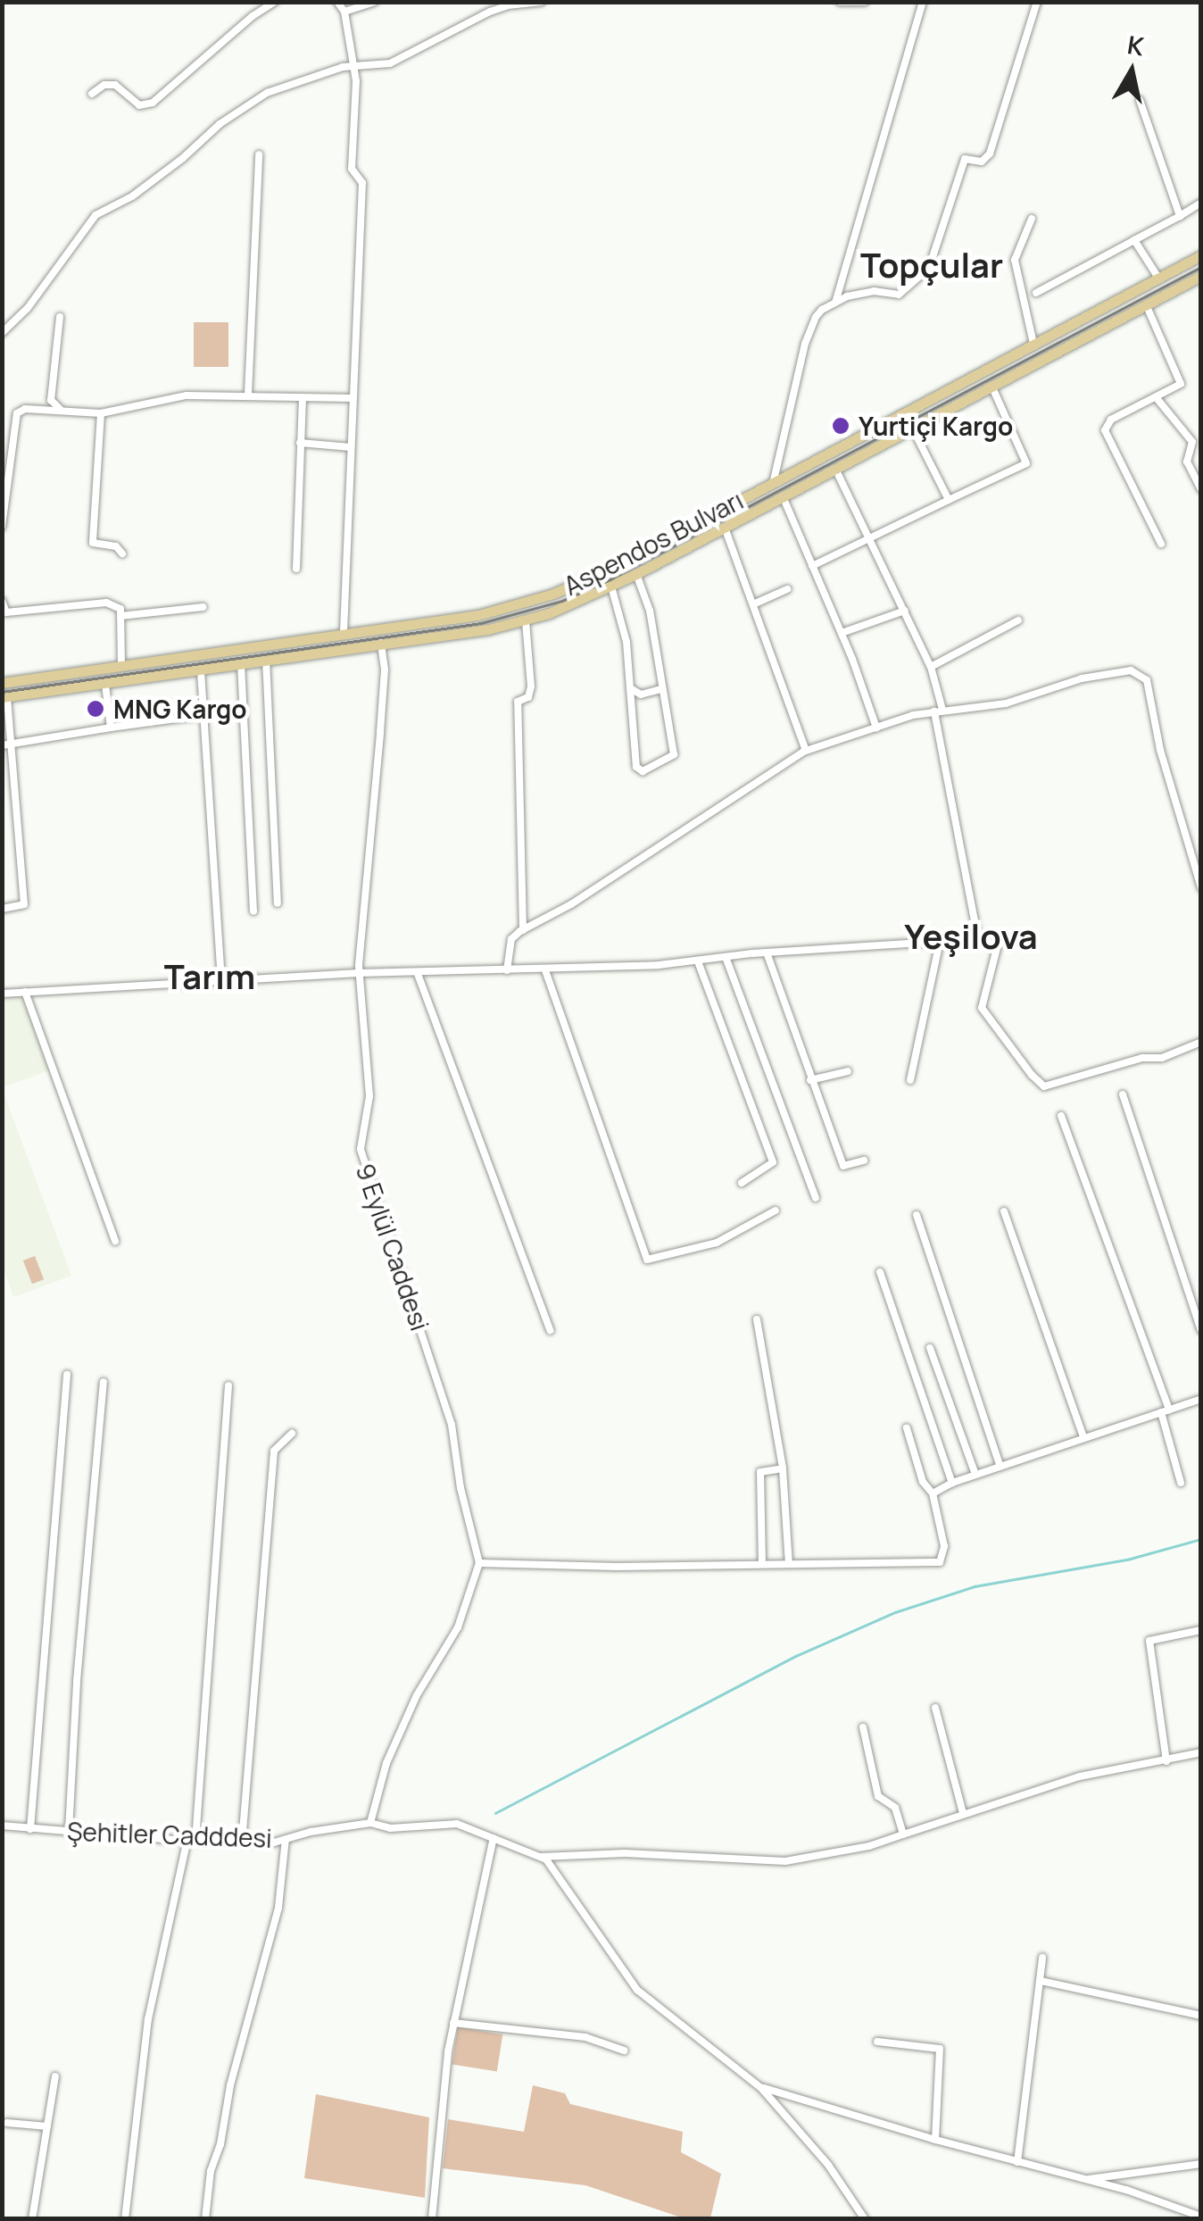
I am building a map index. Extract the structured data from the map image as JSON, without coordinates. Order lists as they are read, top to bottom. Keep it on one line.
{"streets":{"main road":["Aspendos Bulvarı"],"street":["9 Eylül Caddesi","Şehitler Cadddesi"]},"crossings":[["Aspendos Bulvarı","9 Eylül Caddesi"]],"districts":["Topçular","Yeşilova","Tarım"],"places":["Yurtiçi Kargo","MNG Kargo"],"north":"top"}
